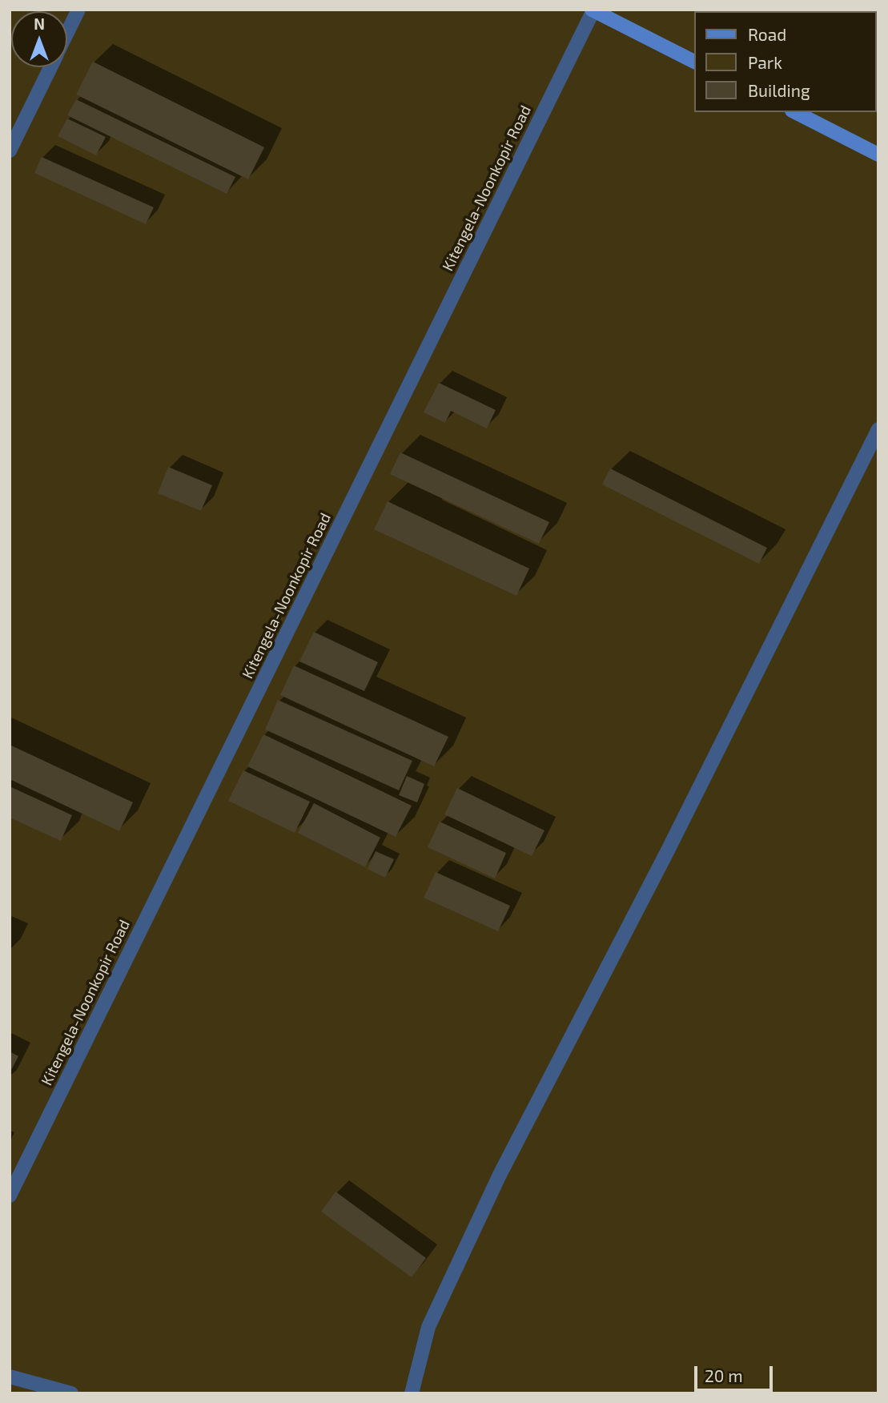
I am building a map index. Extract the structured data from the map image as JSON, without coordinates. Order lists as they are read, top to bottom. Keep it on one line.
{"streets":{"street":["Kitengela-Noonkopir Road"]},"legend":["Road","Park","Building"],"scale_bar":"20 m","north":"top"}
